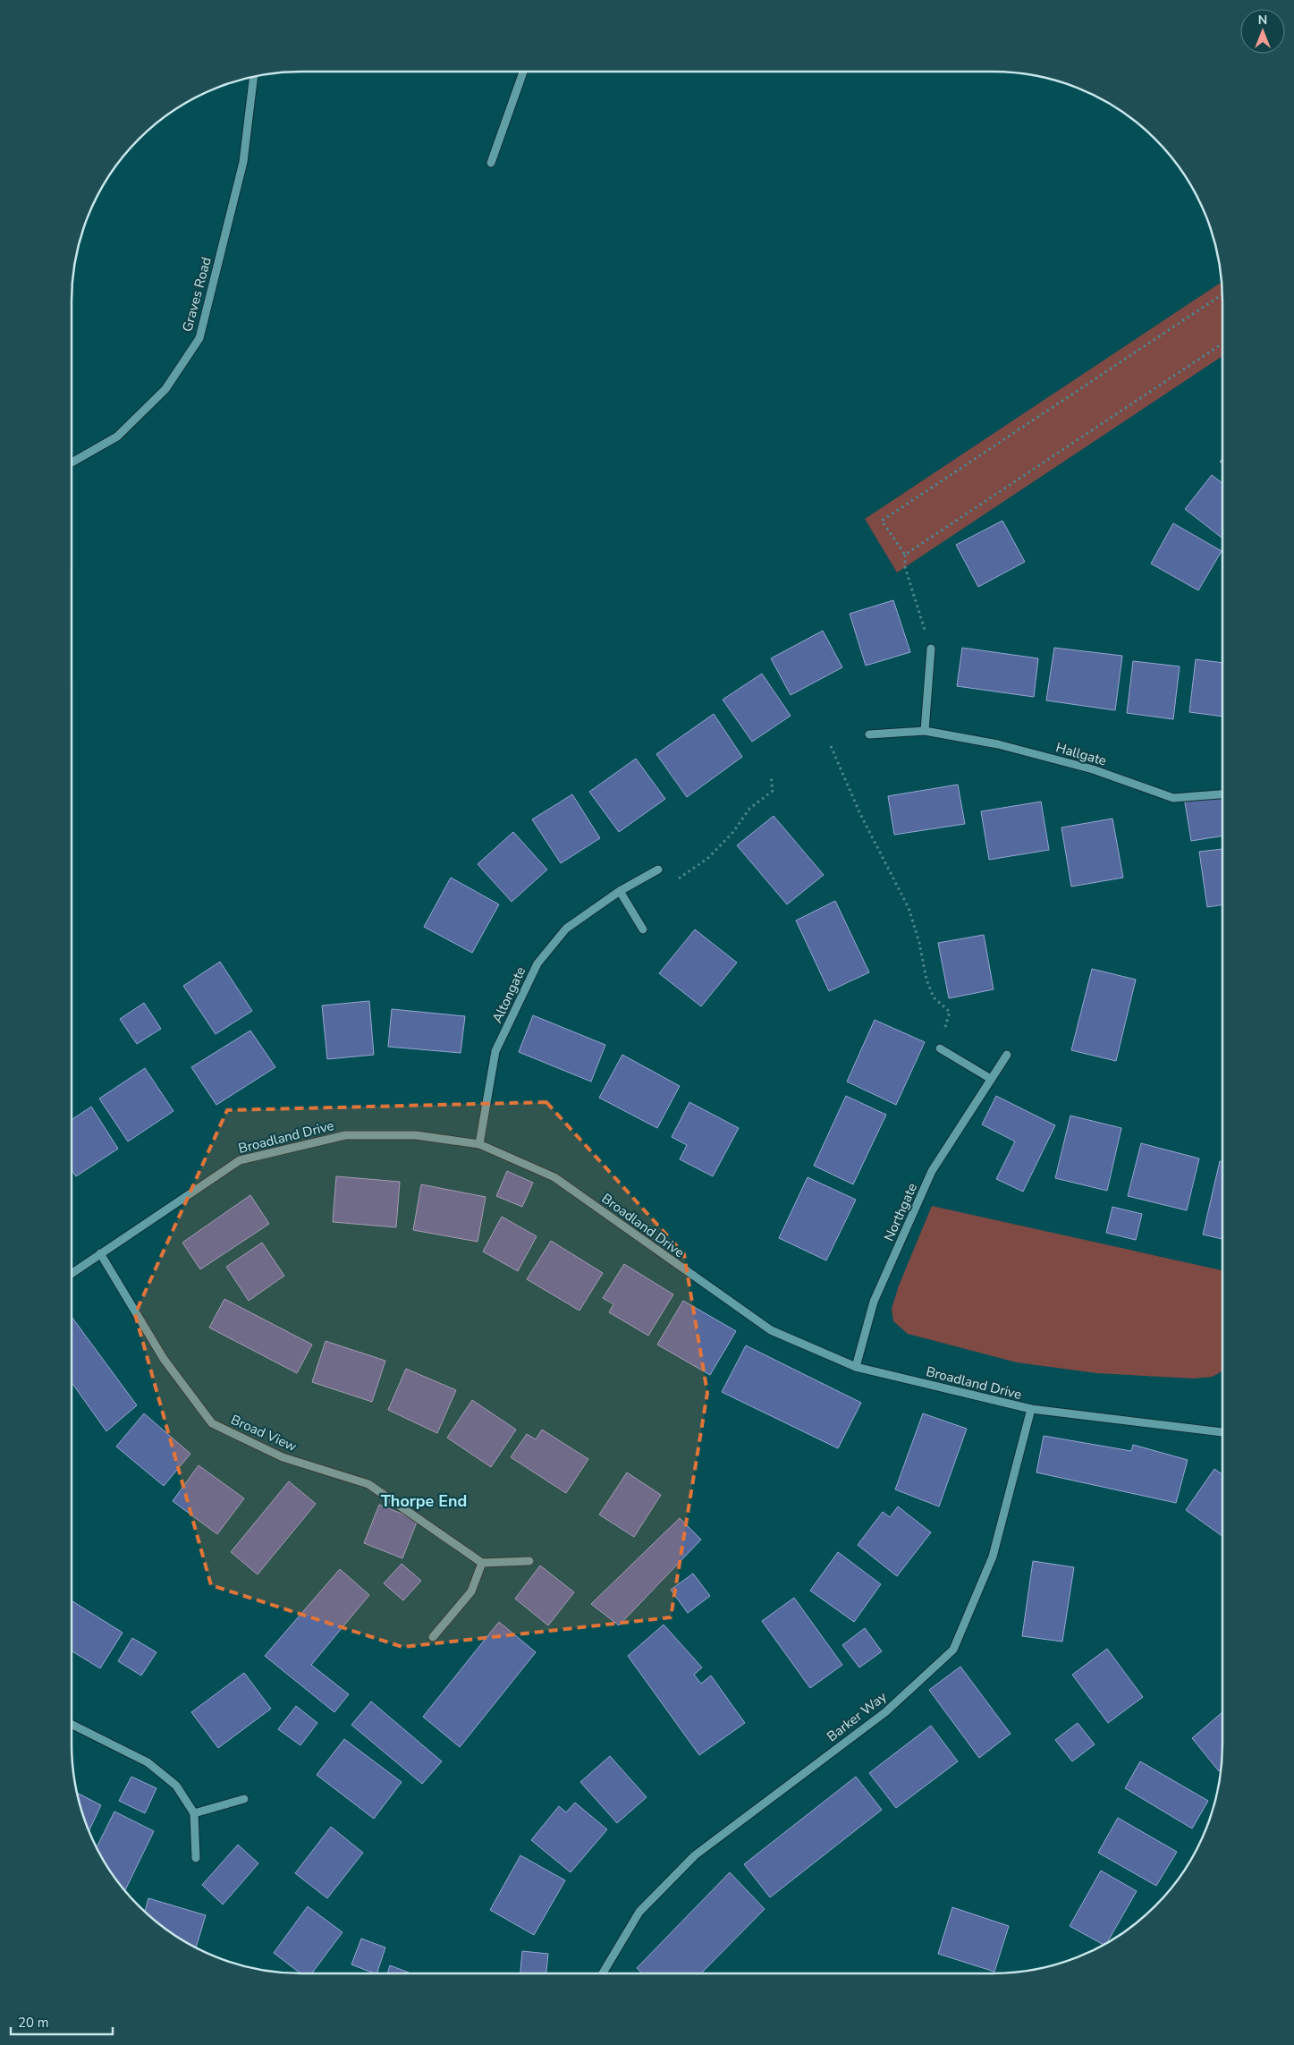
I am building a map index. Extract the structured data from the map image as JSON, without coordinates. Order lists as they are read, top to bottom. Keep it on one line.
{"streets":{"street":["Graves Road","Hallgate","Altongate","Broadland Drive","Northgate","Broad View","Barker Way"]},"crossings":[["Altongate","Broadland Drive"],["Broadland Drive","Northgate"],["Broadland Drive","Broad View"],["Broadland Drive","Barker Way"]],"districts":["Thorpe End"],"scale_bar":"20 m","north":"top"}
